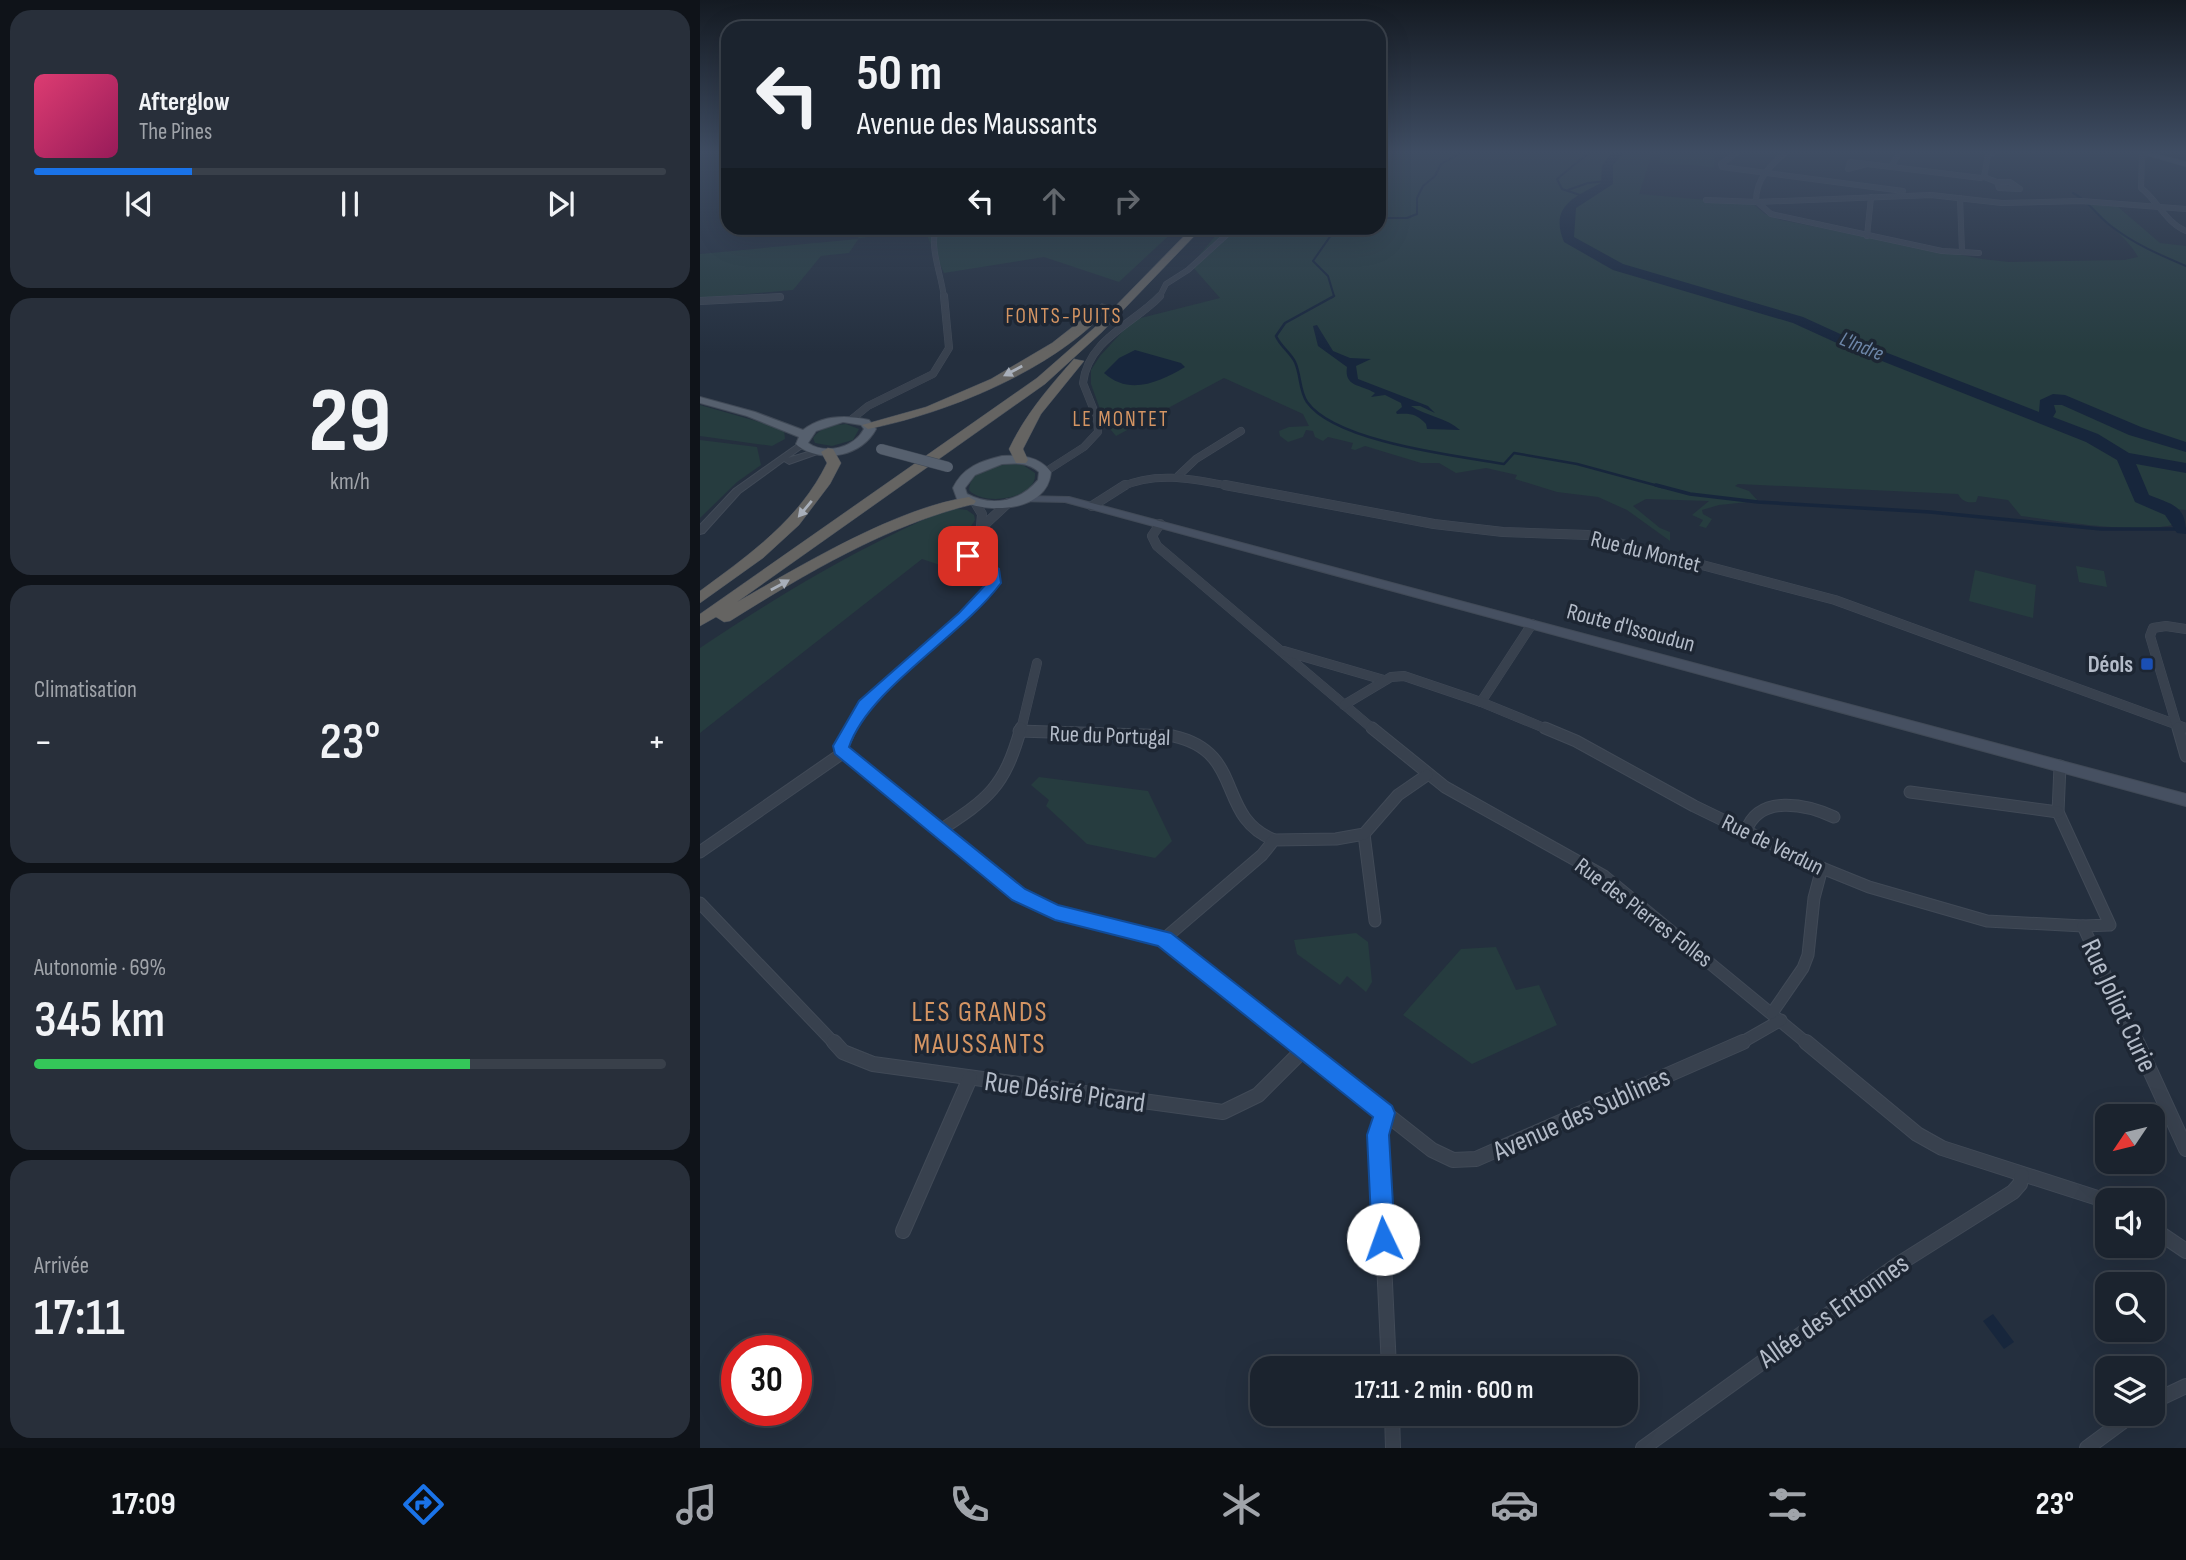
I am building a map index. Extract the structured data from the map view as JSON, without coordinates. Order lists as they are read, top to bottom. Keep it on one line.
{"streets":{"main road":["Route d'Issoudun"],"street":["Rue du Montet","Rue du Portugal","Rue de Verdun","Rue des Pierres Folles","Rue Joliot Curie","Rue Désiré Picard","Avenue des Sublines","Allée des Entonnes"]},"crossings":[["Rue du Montet","Route d'Issoudun"],["Route d'Issoudun","Rue des Pierres Folles"],["Route d'Issoudun","Rue Joliot Curie"],["Rue de Verdun","Rue des Pierres Folles"],["Rue de Verdun","Rue Joliot Curie"],["Rue des Pierres Folles","Avenue des Sublines"],["Rue des Pierres Folles","Allée des Entonnes"],["Rue Désiré Picard","Avenue des Sublines"]],"districts":["FONTS-PUITS","LE MONTET","LES GRANDS MAUSSANTS"],"water":["L'Indre"],"places":{"transit":["Déols"]},"north":"bottom left","page":{"turn":["50 m","Avenue des Maussants"],"song":["Afterglow","The Pines"],"tile":[["29","km/h"],"Climatisation",["Autonomie · 69%","345 km"],["Arrivée","17:11"]],"heat":["−","23°","+"],"limit":"30","trip":"17:11 · 2 min · 600 m","tabs":["17:09","23°"]}}
